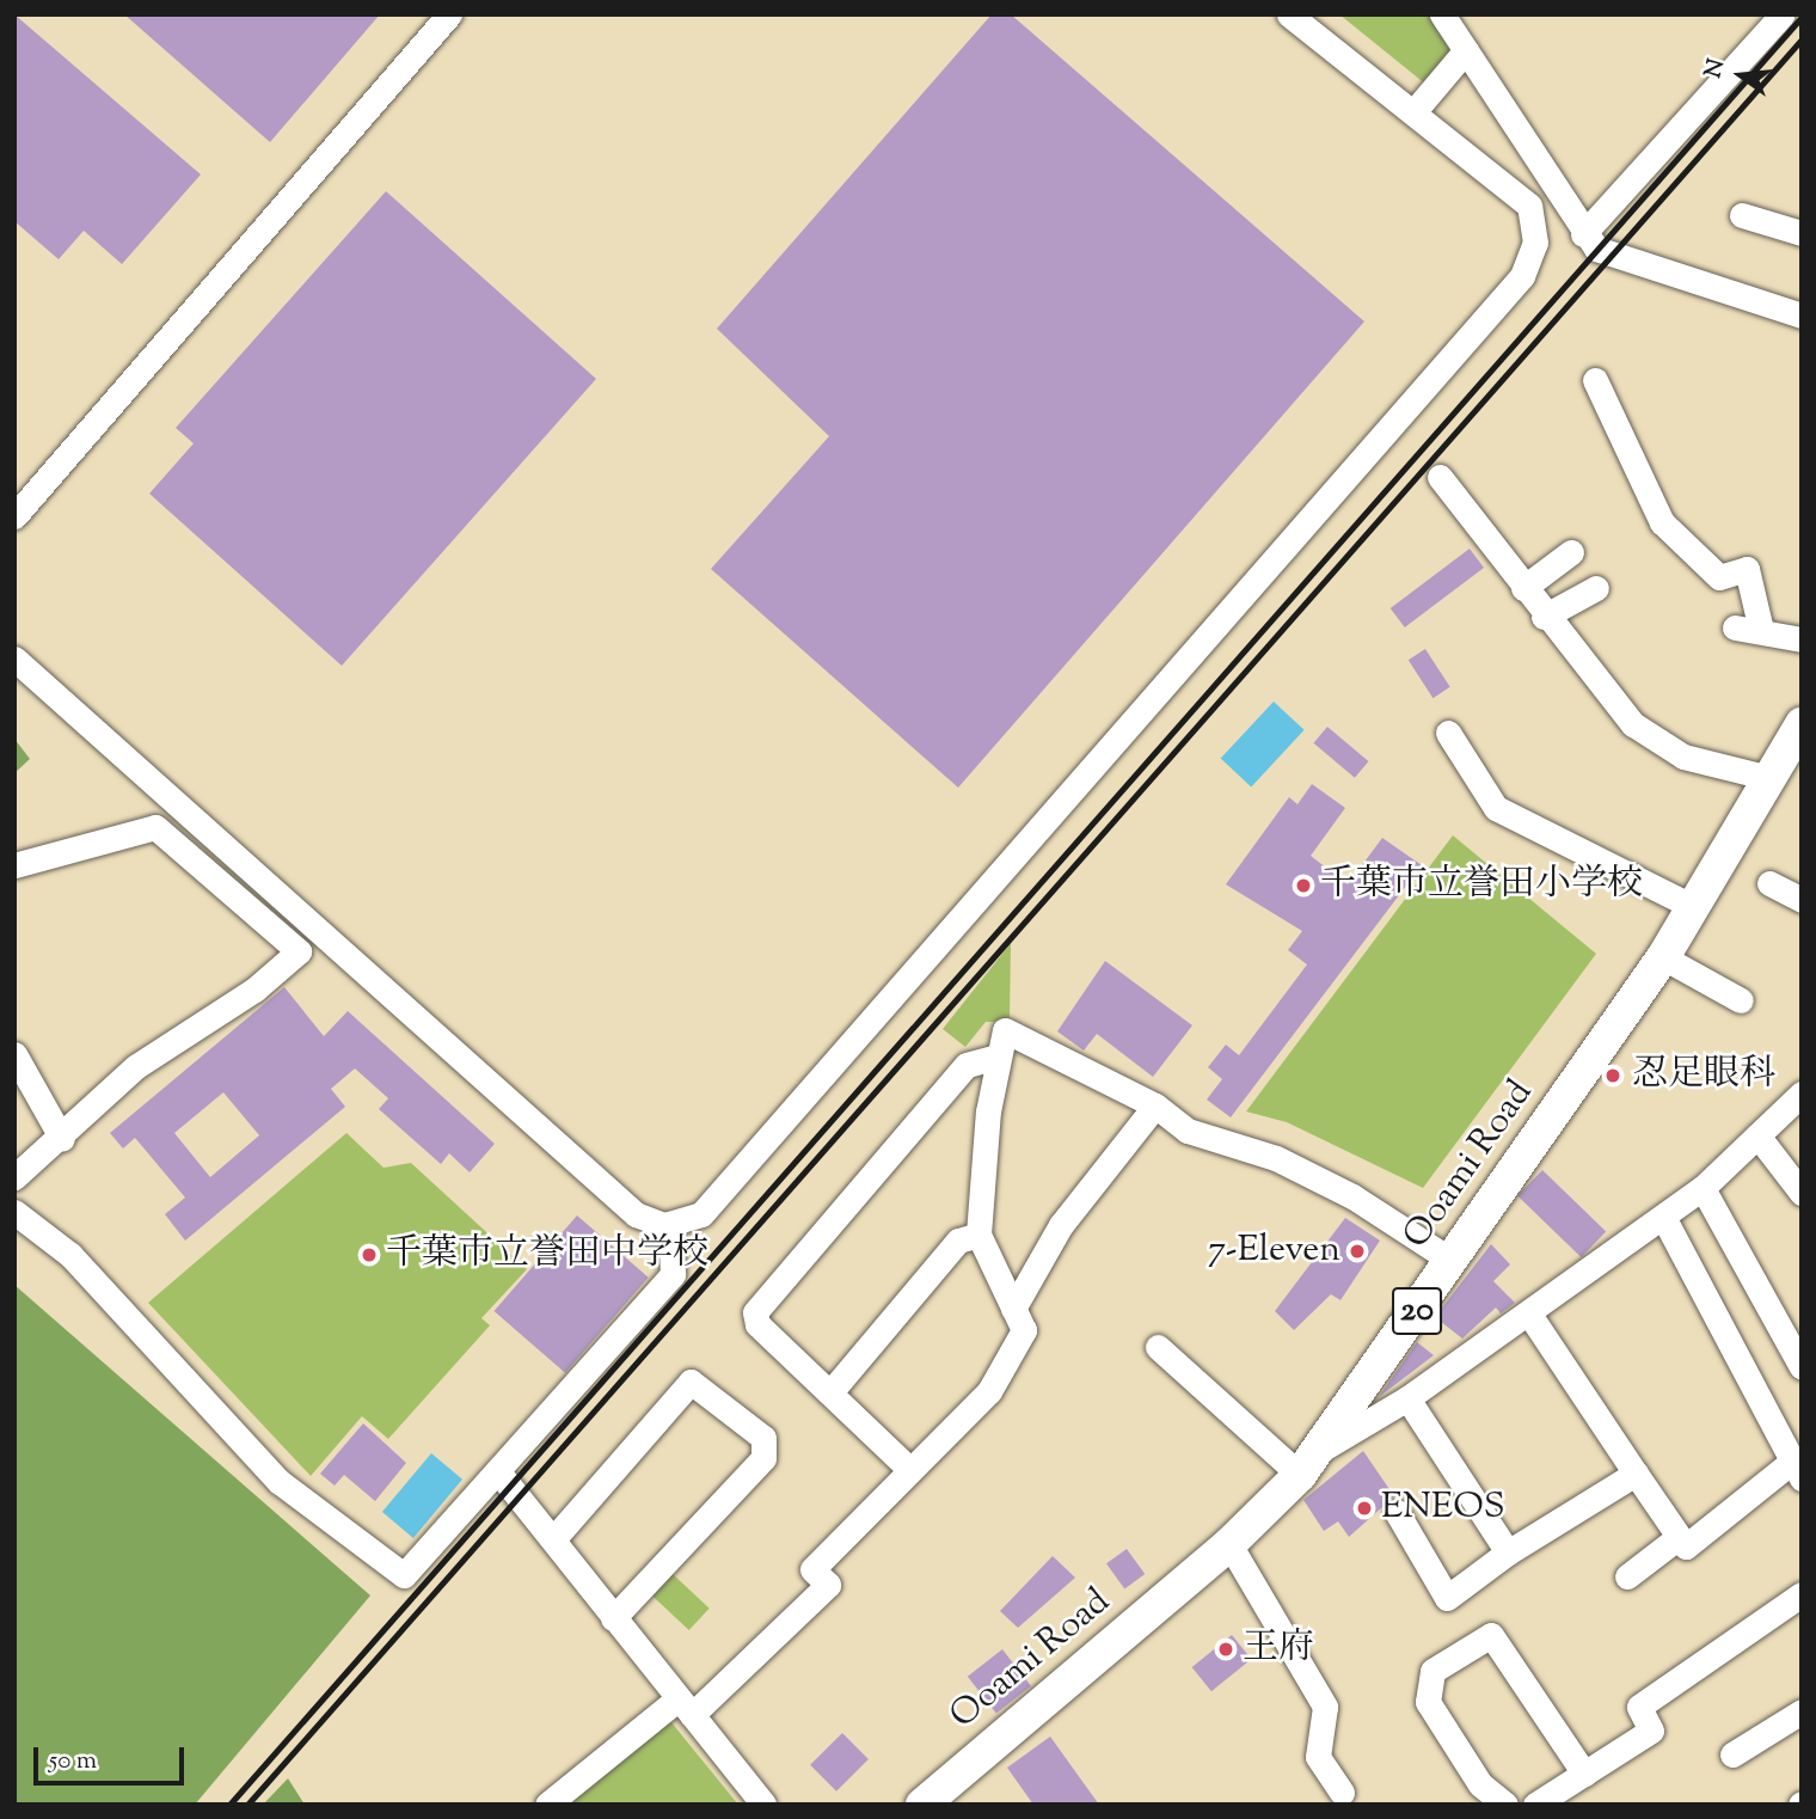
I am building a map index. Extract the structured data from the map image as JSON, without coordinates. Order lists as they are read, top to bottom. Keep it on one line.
{"streets":{"main road":["Ooami Road","20"]},"places":["千葉市立誉田小学校","忍足眼科","7-Eleven","千葉市立誉田中学校","ENEOS","王府"],"scale_bar":"50 m","north":"left"}
